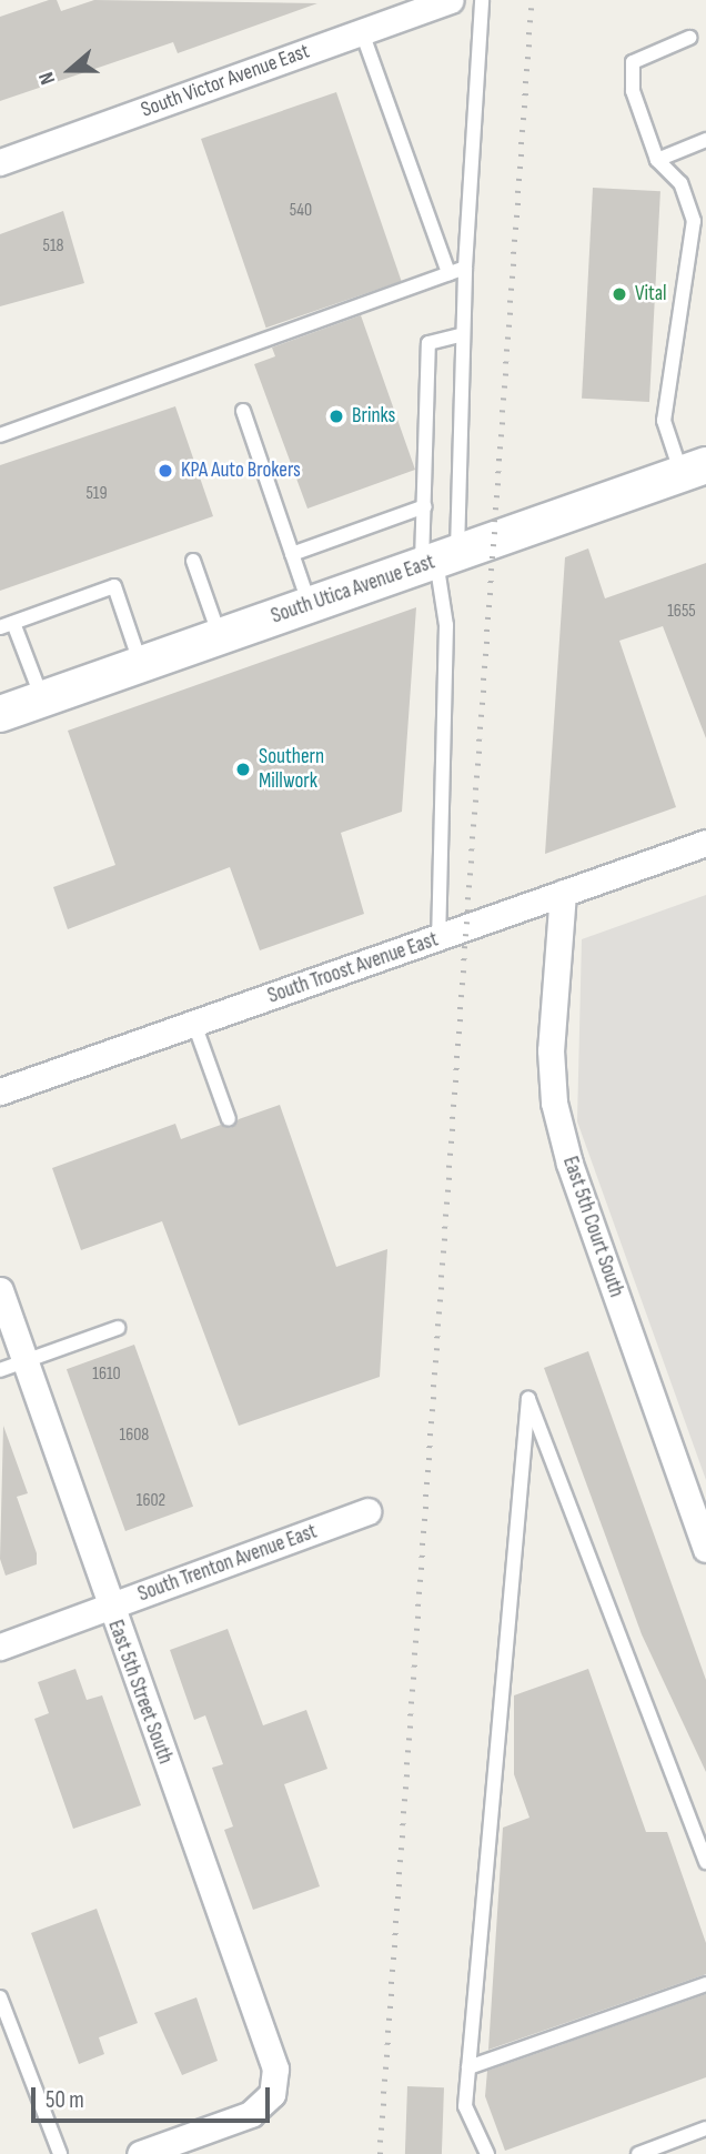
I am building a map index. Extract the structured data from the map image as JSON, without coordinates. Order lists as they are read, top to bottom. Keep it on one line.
{"streets":{"main road":["South Utica Avenue East"],"street":["South Victor Avenue East","South Troost Avenue East","East 5th Court South","South Trenton Avenue East","East 5th Street South"]},"crossings":[["South Troost Avenue East","East 5th Court South"],["South Trenton Avenue East","East 5th Street South"]],"places":["Vital","Brinks","KPA Auto Brokers","Southern Millwork"],"house_numbers":["540","518","519","1655","1610","1608","1602"],"scale_bar":"50 m","north":"left"}
